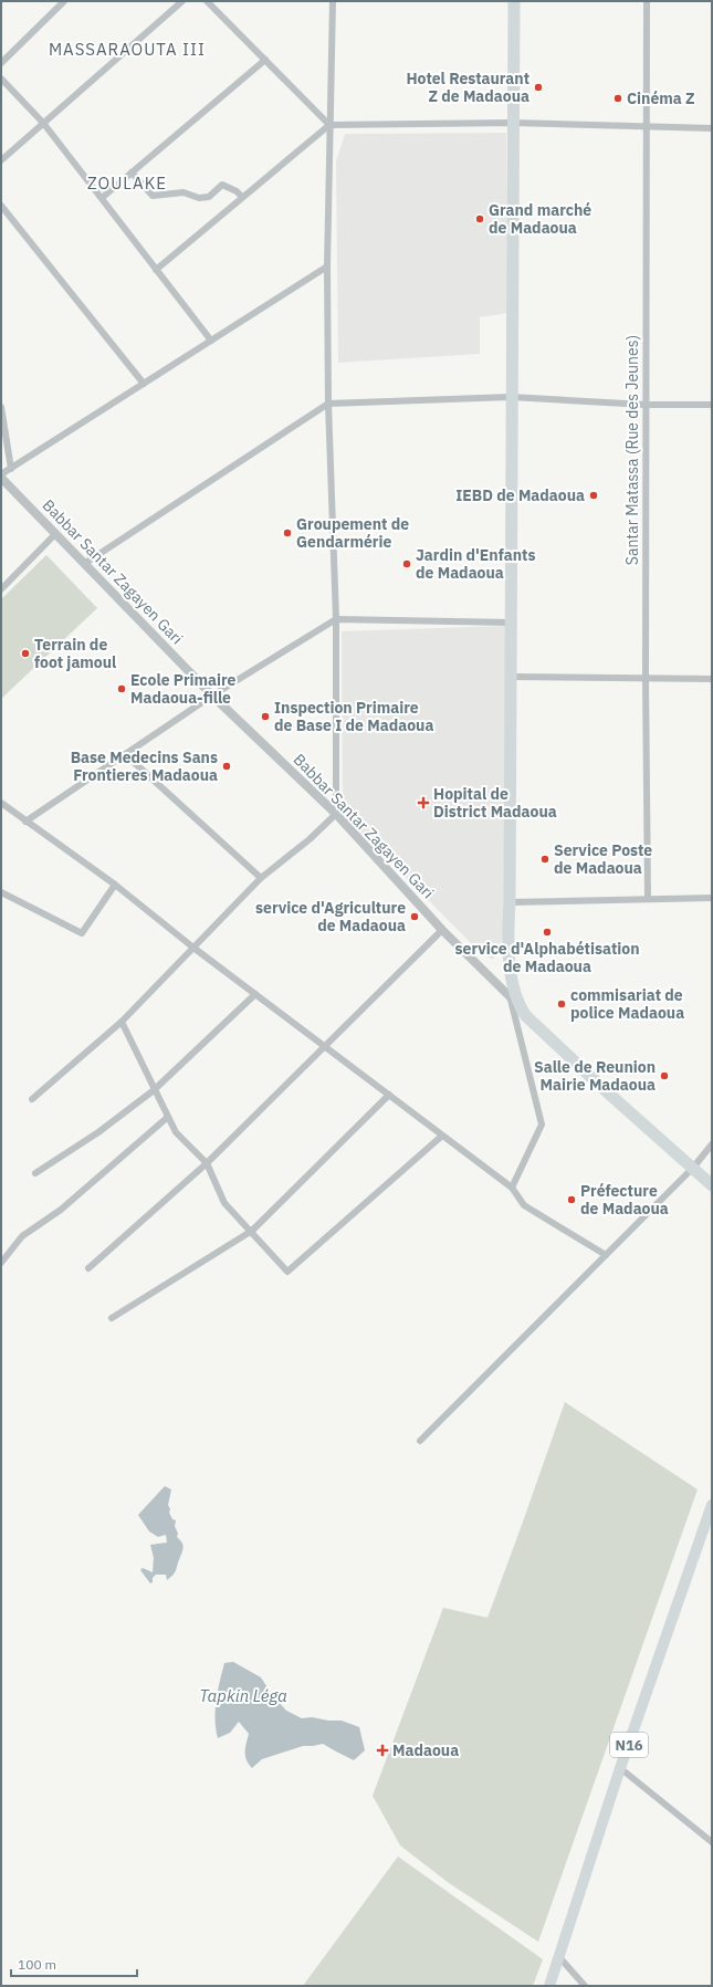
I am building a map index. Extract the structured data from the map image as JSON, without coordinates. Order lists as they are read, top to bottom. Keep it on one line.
{"streets":{"main road":["N16"],"street":["Santar Matassa (Rue des Jeunes)","Babbar Santar Zagayen Gari"]},"districts":["MASSARAOUTA III","ZOULAKE"],"water":["Tapkin Léga"],"places":{"other":["Hotel Restaurant Z de Madaoua","Cinéma Z","Grand marché de Madaoua","IEBD de Madaoua","Groupement de Gendarmérie","Jardin d'Enfants de Madaoua","Terrain de foot jamoul","Ecole Primaire Madaoua-fille","Inspection Primaire de Base I de Madaoua","Base Medecins Sans Frontieres Madaoua","Service Poste de Madaoua","service d'Agriculture de Madaoua","service d'Alphabétisation de Madaoua","commisariat de police Madaoua","Salle de Reunion Mairie Madaoua","Préfecture de Madaoua"],"health":["Hopital de District Madaoua","Madaoua"]},"scale_bar":"100 m"}
